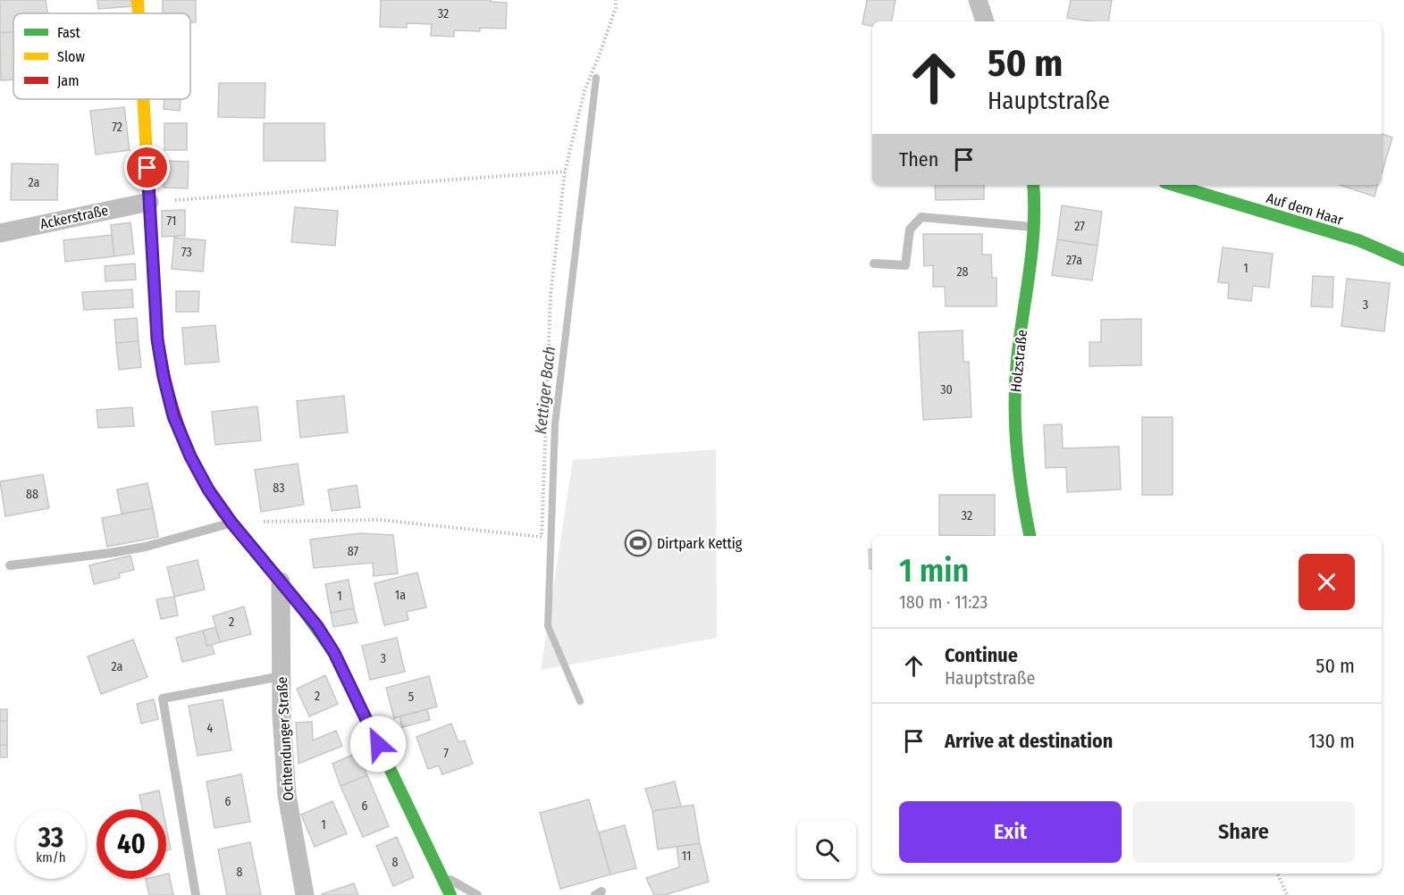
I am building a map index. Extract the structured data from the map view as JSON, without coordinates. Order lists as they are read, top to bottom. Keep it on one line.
{"streets":{"street":["Auf dem Haar","Ackerstraße","Holzstraße","Ochtendunger Straße"]},"water":["Kettiger Bach"],"places":{"sports":["Dirtpark Kettig"]},"house_numbers":["32","72","2a","71","27","73","27a","1","28","3","30","83","88","32","87","1a","1","2","3","2a","2","5","4","7","6","6","1","11","8","8"],"legend":["Fast","Slow","Jam"],"page":{"turn":["50 m","Hauptstraße"],"then":"Then","heading":["1 min","180 m · 11:23"],"list":[{"name":"Continue","note":"Hauptstraße","value":"50 m"},{"name":"Arrive at destination","value":"130 m"}],"buttons":["Exit","Share"],"speed":"33 km/h","limit":"40"}}
